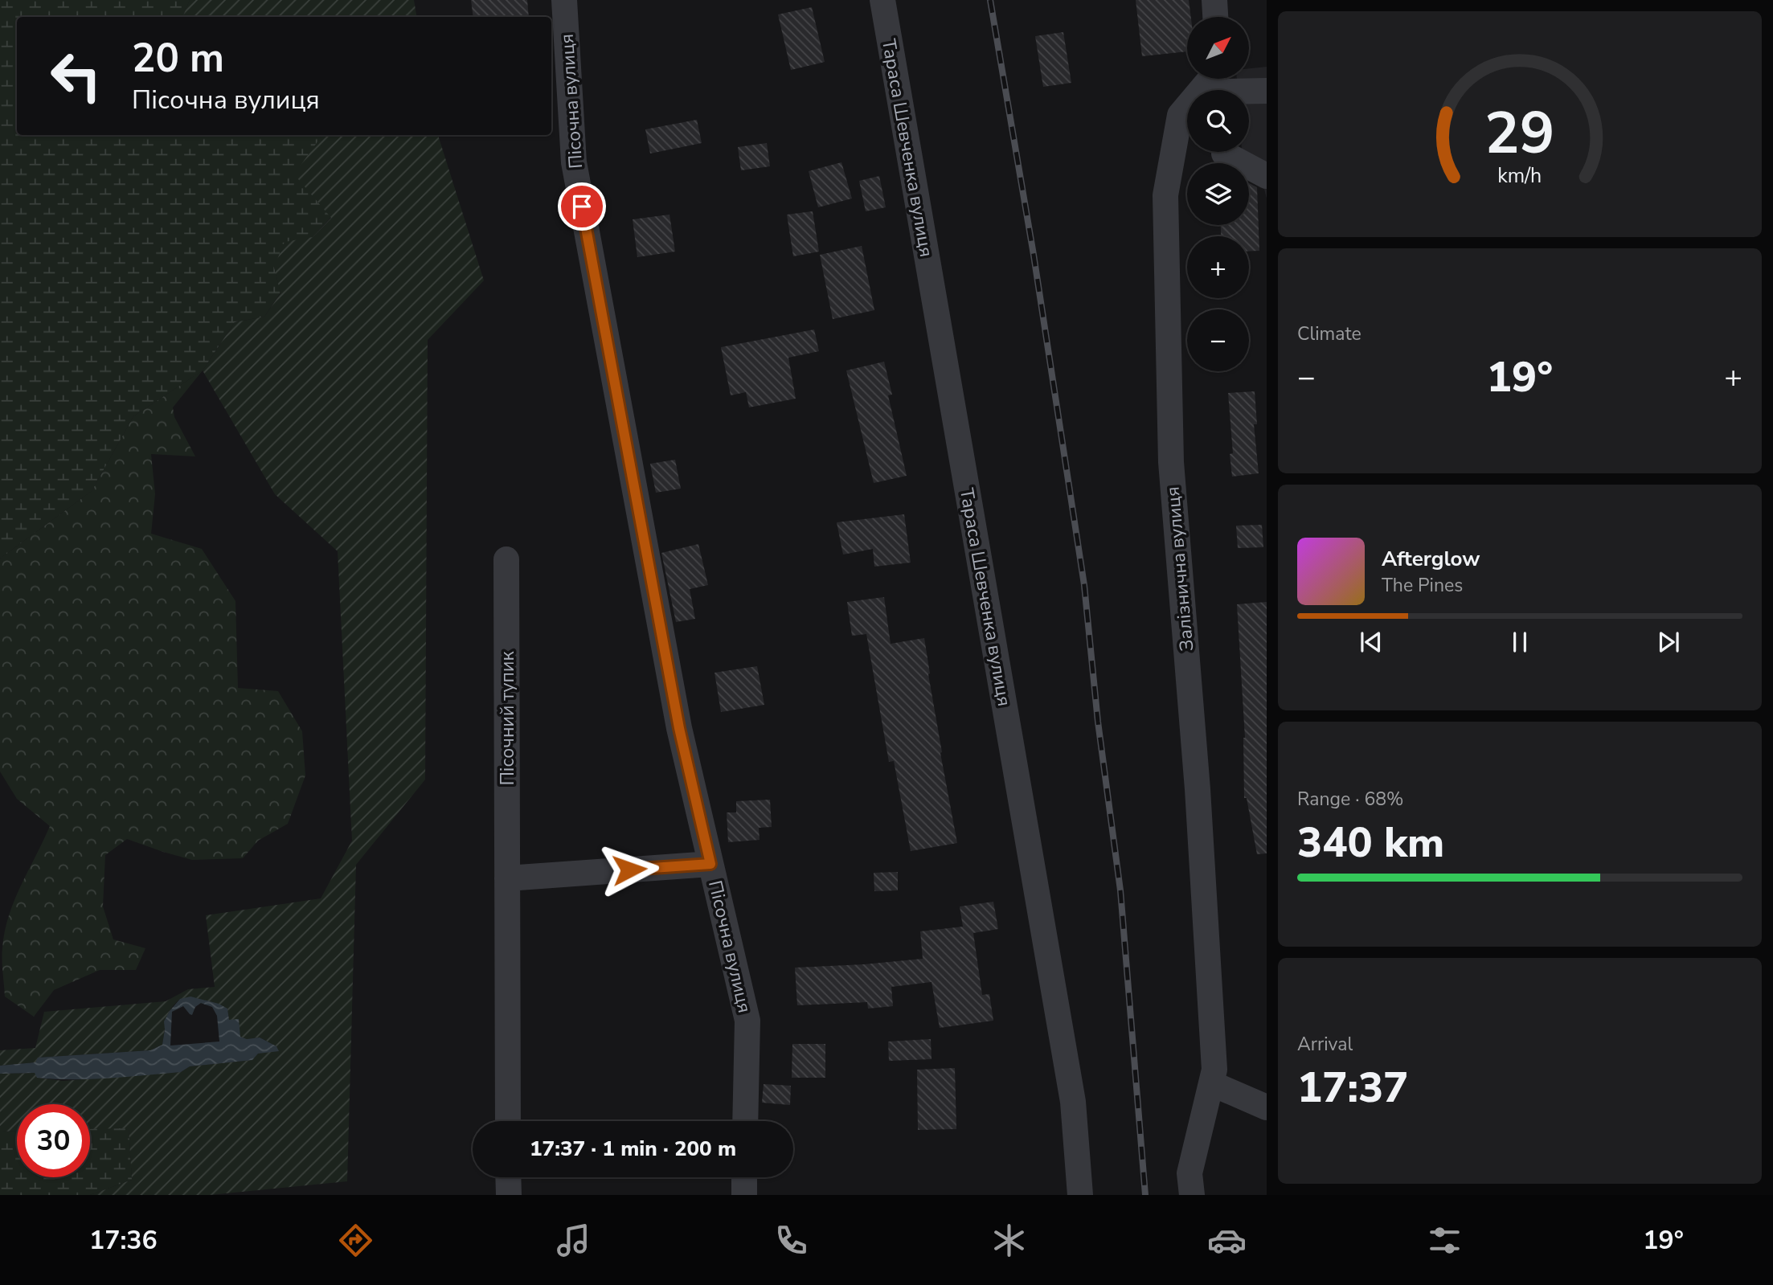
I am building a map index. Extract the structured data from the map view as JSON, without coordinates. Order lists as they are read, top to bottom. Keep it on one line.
{"streets":{"street":["Пісочна вулиця","Тараса Шевченка вулиця","Залізнична вулиця","Пісочний тупик"]},"north":"top right","page":{"map_buttons":["+","−"],"turn":["20 m","Пісочна вулиця"],"tile":["Climate",["Range · 68%","340 km"],["Arrival","17:37"]],"heat":["−","19°","+"],"song":["Afterglow","The Pines"],"limit":"30","trip":"17:37 · 1 min · 200 m","tabs":["17:36","19°"],"gauge":["29","km/h"]}}
